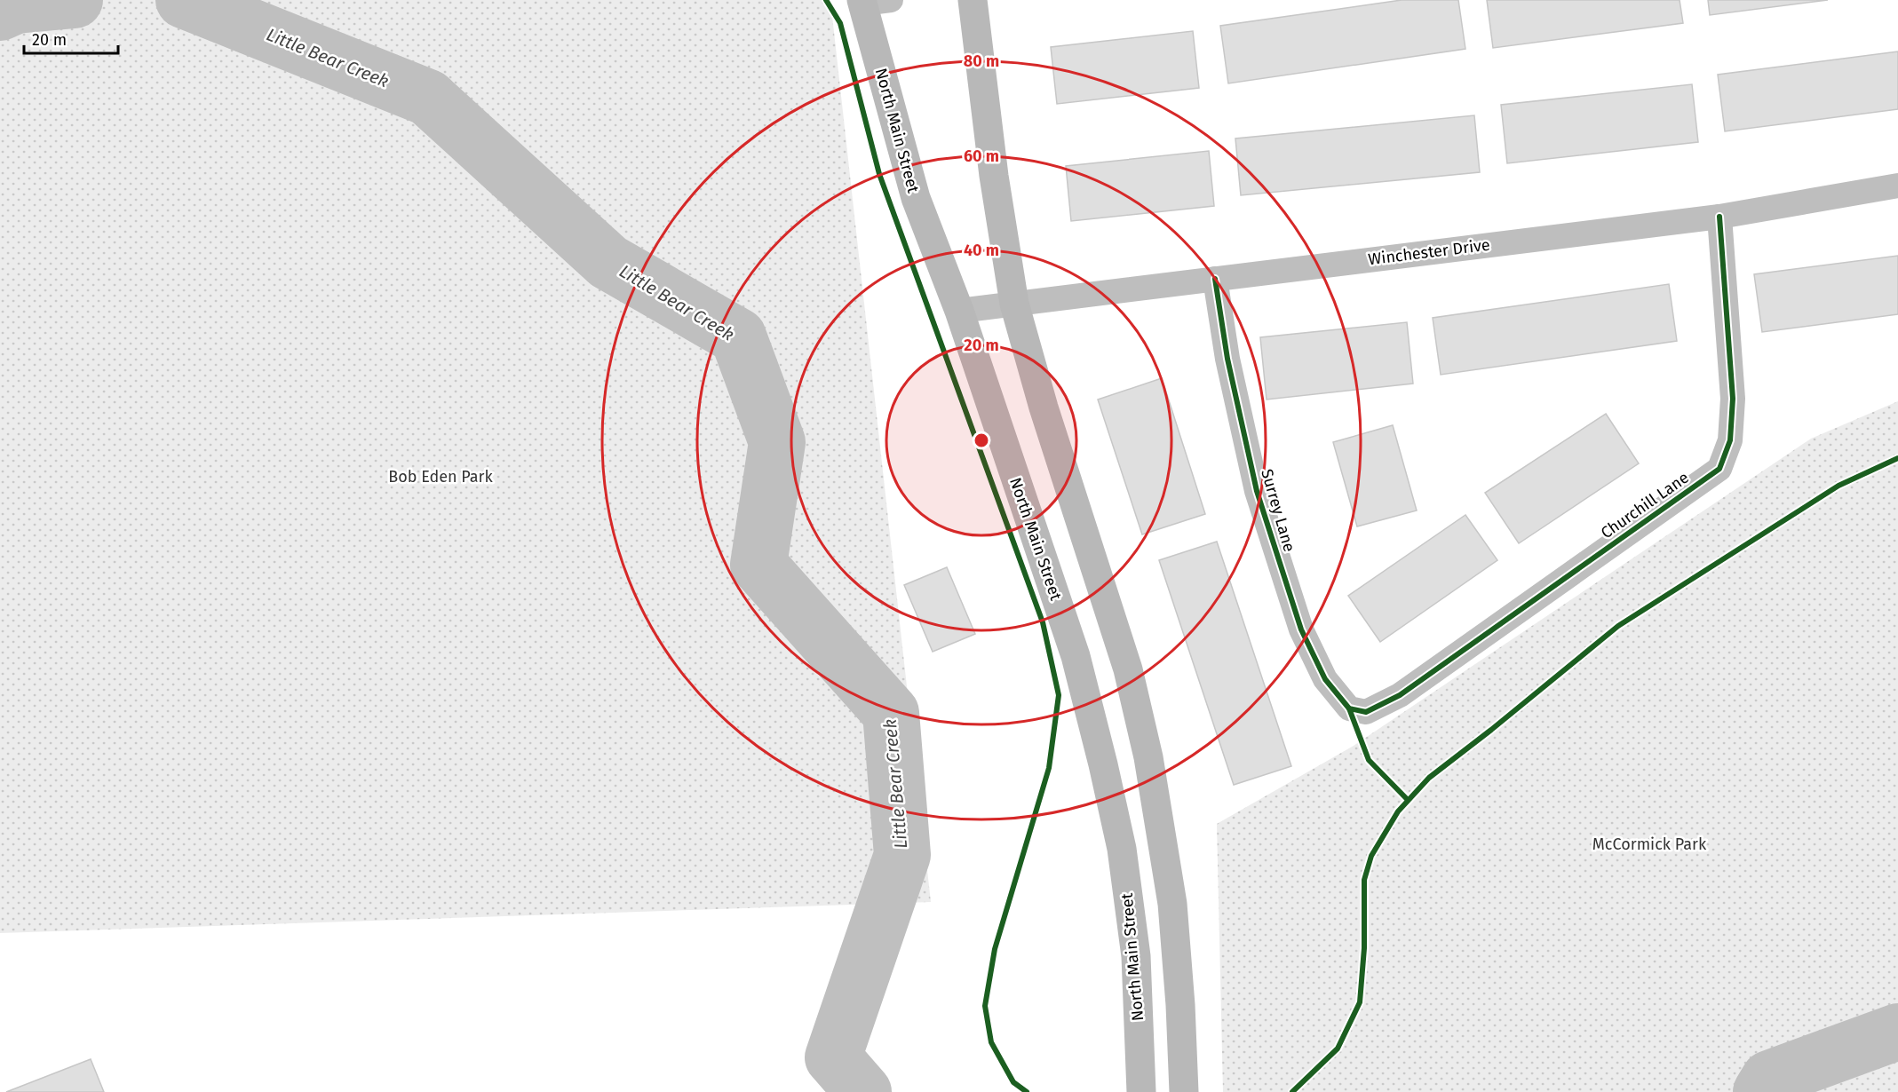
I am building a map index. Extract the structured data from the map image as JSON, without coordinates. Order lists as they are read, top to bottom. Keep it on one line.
{"streets":{"main road":["North Main Street"],"street":["Winchester Drive","Churchill Lane","Surrey Lane"]},"crossings":[["North Main Street","Winchester Drive"],["Winchester Drive","Churchill Lane"],["Winchester Drive","Surrey Lane"],["Churchill Lane","Surrey Lane"]],"water":["Little Bear Creek"],"parks":["Bob Eden Park","McCormick Park"],"scale_bar":"20 m","rings":["80 m","60 m","40 m","20 m"]}
